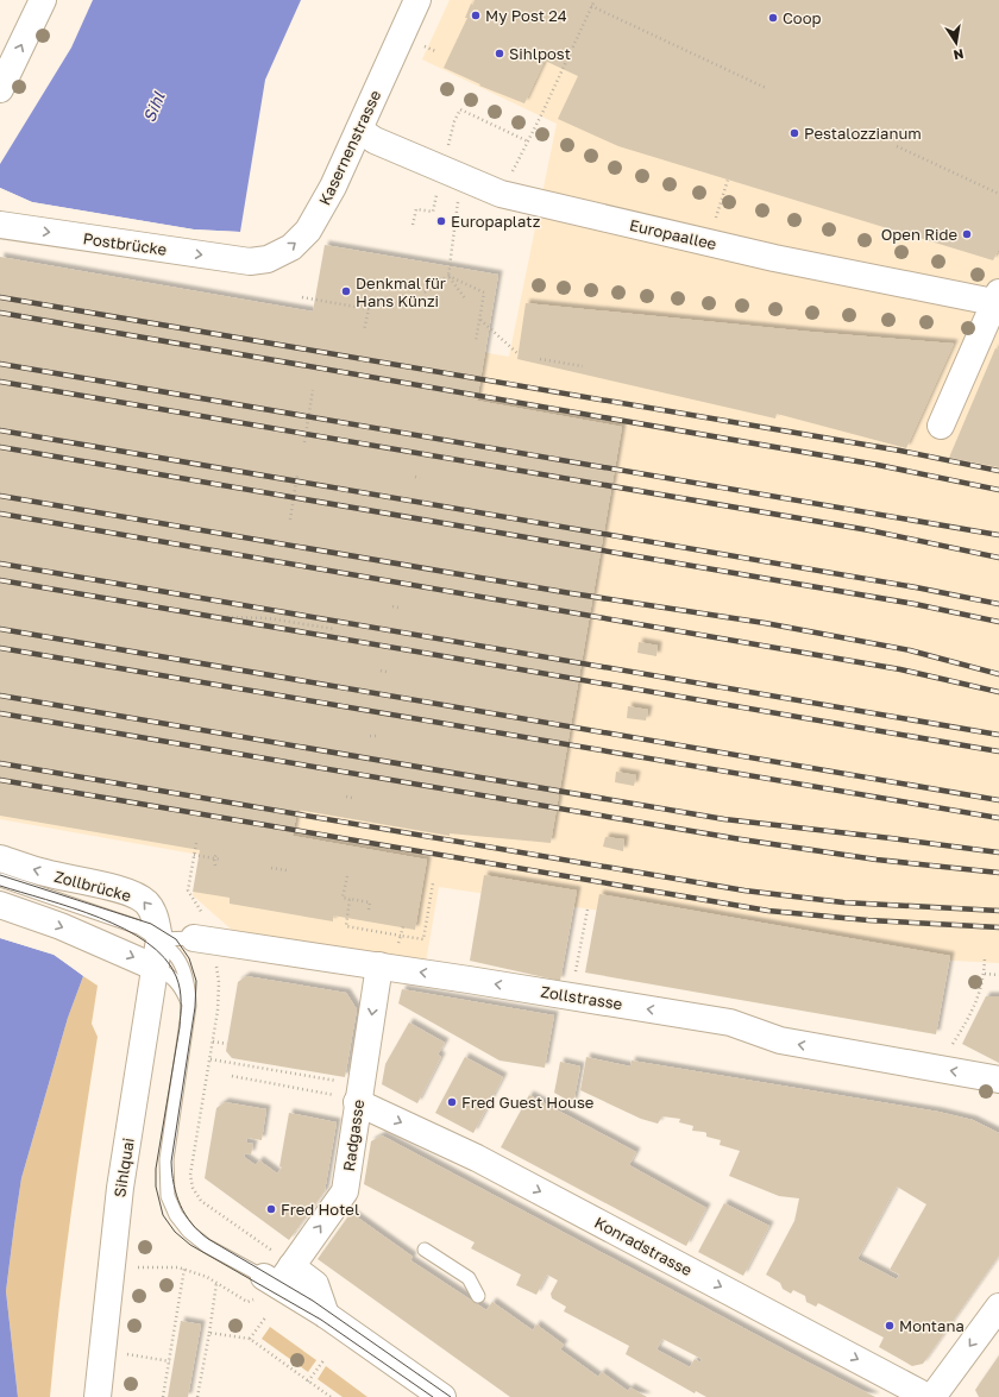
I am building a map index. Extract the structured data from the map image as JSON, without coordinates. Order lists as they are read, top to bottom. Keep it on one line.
{"streets":{"street":["Kasernenstrasse","Europaallee","Postbrücke","Zollbrücke","Zollstrasse","Radgasse","Sihlquai","Konradstrasse"]},"crossings":[["Kasernenstrasse","Europaallee"],["Kasernenstrasse","Postbrücke"],["Zollbrücke","Zollstrasse"],["Zollbrücke","Radgasse"],["Zollbrücke","Sihlquai"],["Zollstrasse","Radgasse"],["Zollstrasse","Sihlquai"],["Radgasse","Konradstrasse"]],"one_way":["Kasernenstrasse","Postbrücke","Zollstrasse"],"water":["Sihl"],"places":["My Post 24","Coop","Sihlpost","Pestalozzianum","Europaplatz","Open Ride","Denkmal für Hans Künzi","Fred Guest House","Fred Hotel","Montana"],"north":"bottom"}
